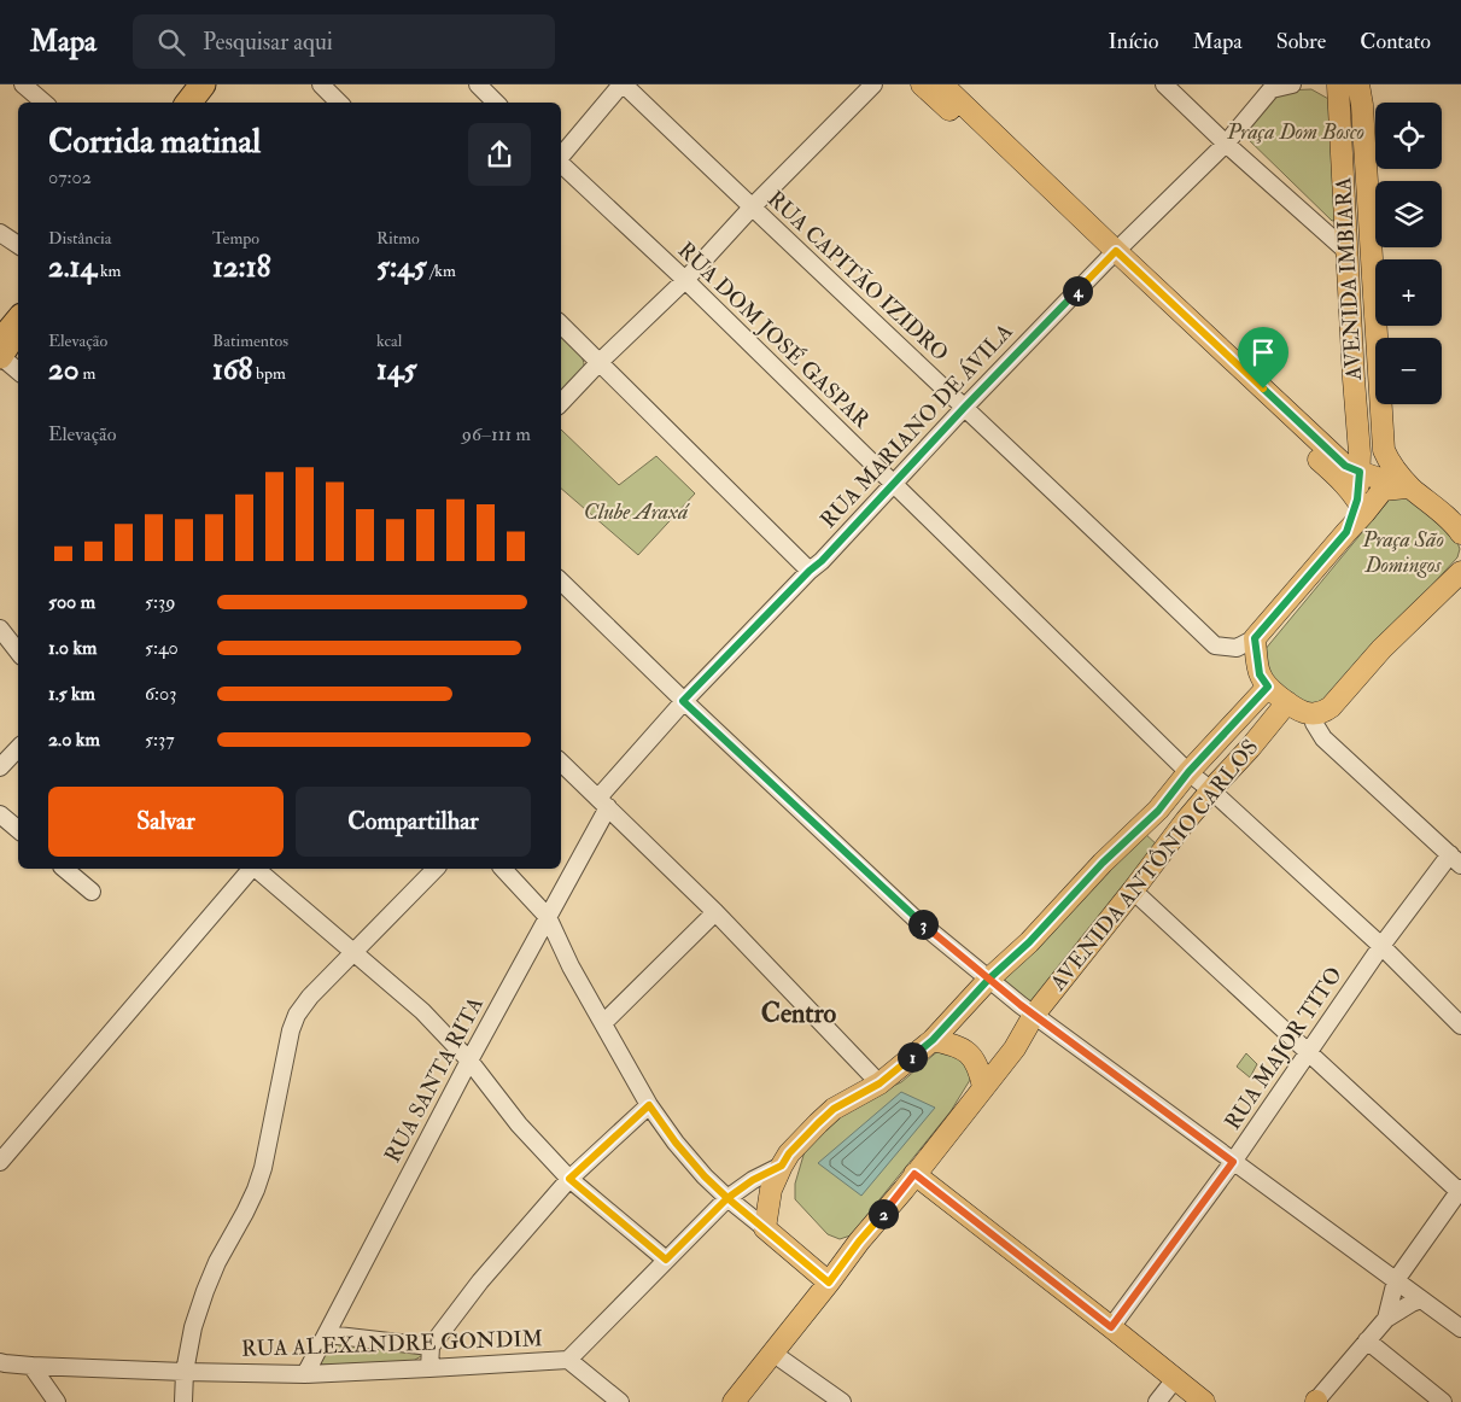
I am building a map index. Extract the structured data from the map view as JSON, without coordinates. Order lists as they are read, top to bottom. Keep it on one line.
{"streets":{"main road":["AVENIDA IMBIARA","AVENIDA ANTÔNIO CARLOS"],"street":["RUA CAPITÃO IZIDRO","RUA DOM JOSÉ GASPAR","RUA MARIANO DE ÁVILA","RUA MAJOR TITO","RUA SANTA RITA","RUA ALEXANDRE GONDIM"]},"crossings":[["RUA CAPITÃO IZIDRO","RUA MARIANO DE ÁVILA"],["RUA DOM JOSÉ GASPAR","RUA MARIANO DE ÁVILA"],["RUA DOM JOSÉ GASPAR","AVENIDA ANTÔNIO CARLOS"],["RUA DOM JOSÉ GASPAR","RUA MAJOR TITO"],["RUA MARIANO DE ÁVILA","RUA SANTA RITA"],["AVENIDA ANTÔNIO CARLOS","RUA ALEXANDRE GONDIM"],["RUA SANTA RITA","RUA ALEXANDRE GONDIM"]],"districts":["Centro"],"parks":["Praça Dom Bosco","Clube Araxá","Praça São Domingos"],"page":{"header":"Mapa","search":"Pesquisar aqui","nav":["Início","Mapa","Sobre","Contato"],"map_buttons":["+","−"],"heading":["Corrida matinal","07:02"],"stats":[["Distância","2.14 km"],["Tempo","12:18"],["Ritmo","5:45 /km"],["Elevação","20 m"],["Batimentos","168 bpm"],["kcal","145"]],"pins":["4","3","1","2"],"chart":["Elevação","96–111 m"],"list":[{"name":"500 m","note":"5:39"},{"name":"1.0 km","note":"5:40"},{"name":"1.5 km","note":"6:03"},{"name":"2.0 km","note":"5:37"}],"buttons":["Salvar","Compartilhar"]}}
